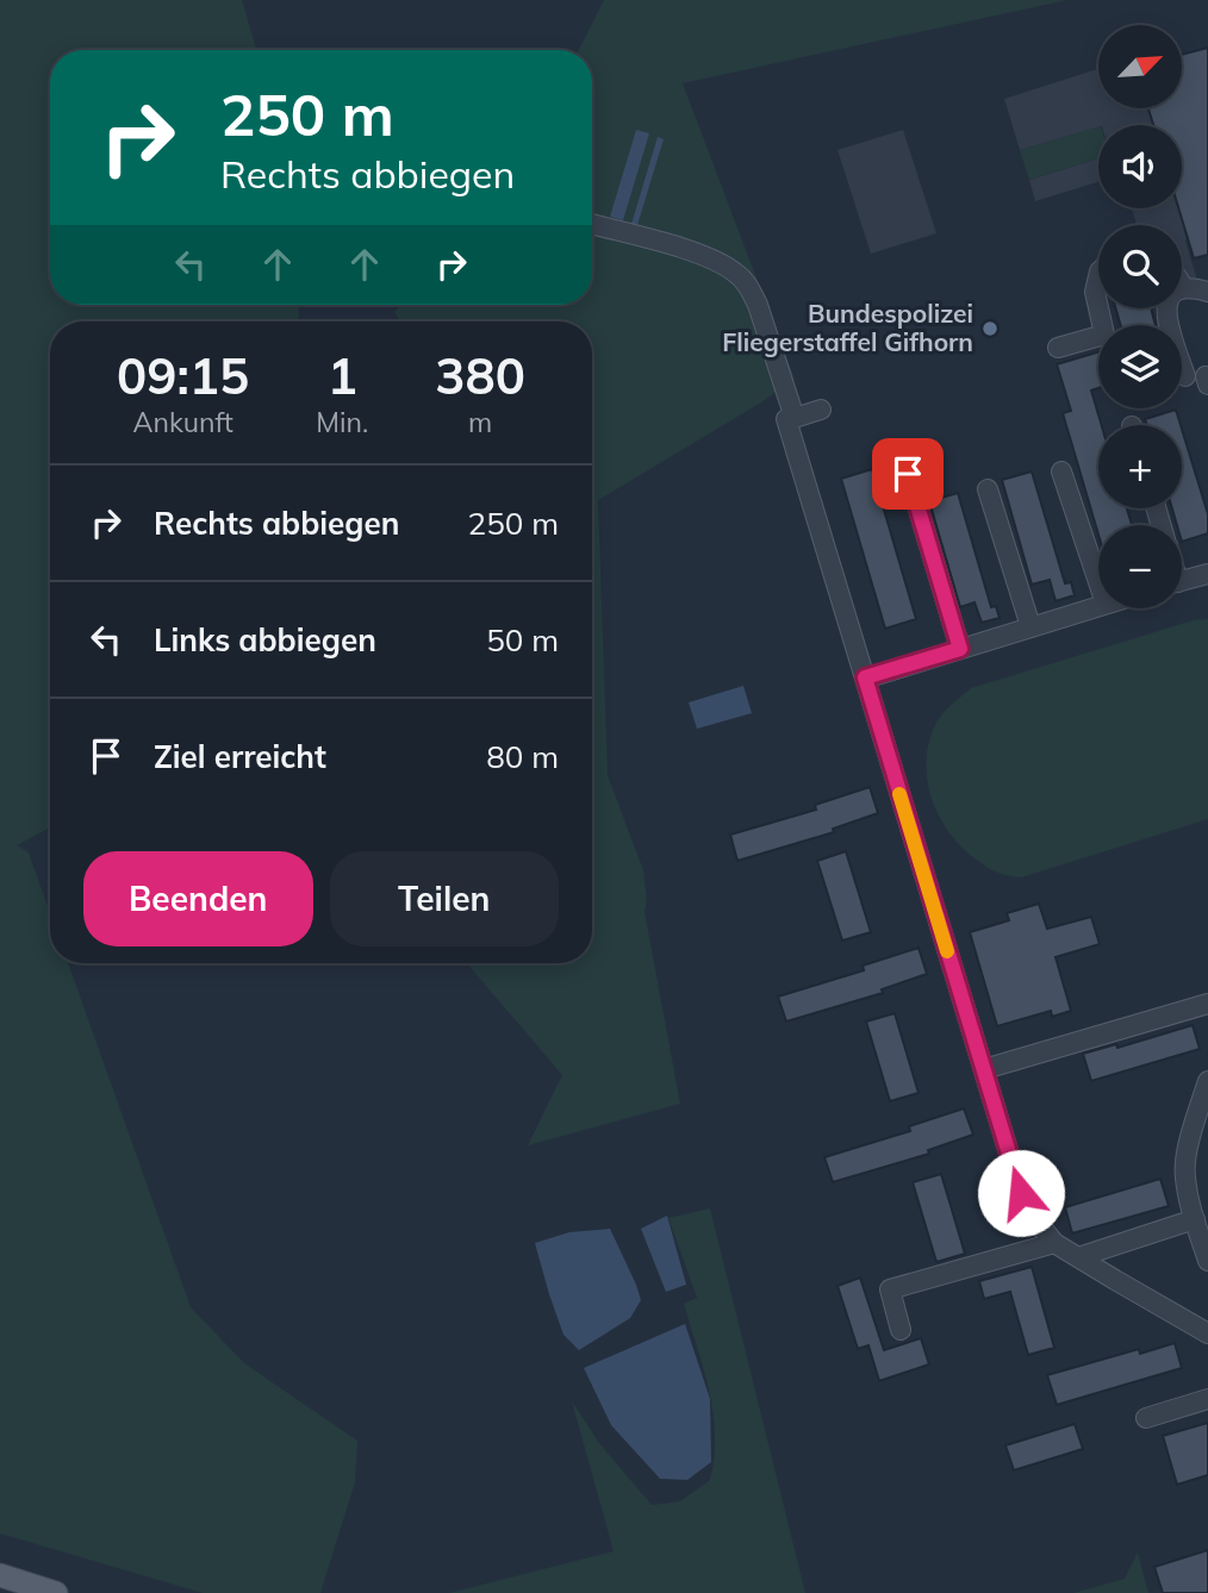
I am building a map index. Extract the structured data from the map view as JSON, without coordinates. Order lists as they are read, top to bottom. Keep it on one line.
{"places":["Bundespolizei Fliegerstaffel Gifhorn"],"north":"top right","page":{"map_buttons":["+","−"],"turn":["250 m","Rechts abbiegen"],"eta":["09:15","Ankunft","1","Min.","380","m"],"list":[{"name":"Rechts abbiegen","value":"250 m"},{"name":"Links abbiegen","value":"50 m"},{"name":"Ziel erreicht","value":"80 m"}],"buttons":["Beenden","Teilen"]}}
